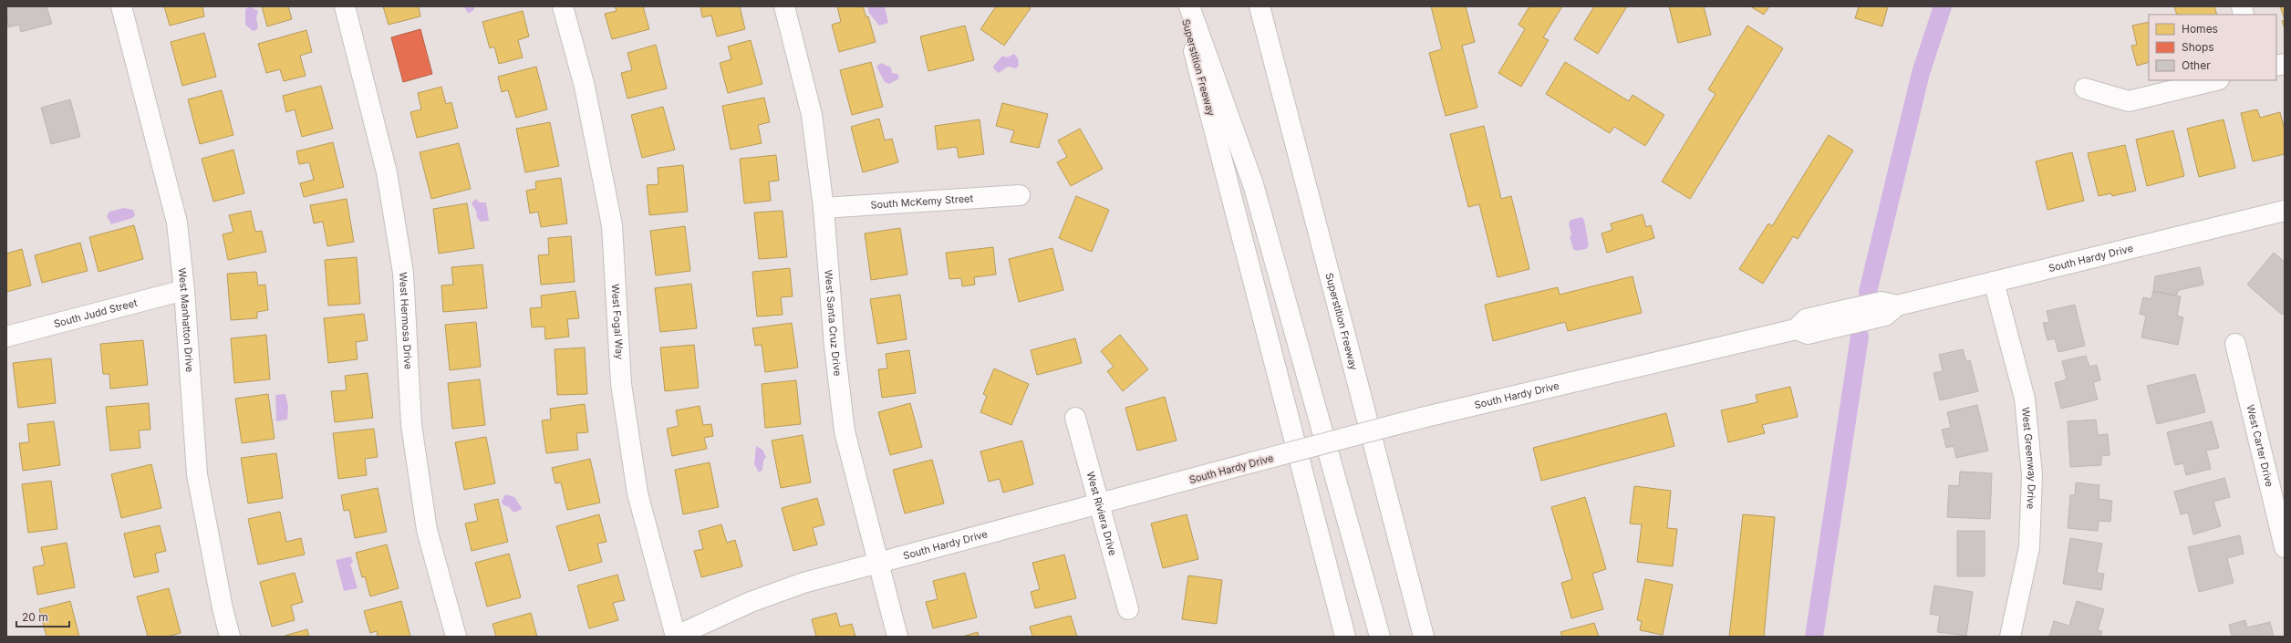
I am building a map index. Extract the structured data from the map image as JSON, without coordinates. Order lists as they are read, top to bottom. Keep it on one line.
{"streets":{"main road":["Superstition Freeway","South McKemy Street","South Hardy Drive","South Judd Street","West Manhatton Drive","West Hermosa Drive","West Fogal Way","West Santa Cruz Drive","West Carter Drive","West Greenway Drive","West Riviera Drive"]},"crossings":[["South McKemy Street","West Santa Cruz Drive"],["South Hardy Drive","West Fogal Way"],["South Hardy Drive","West Santa Cruz Drive"],["South Hardy Drive","West Greenway Drive"],["South Hardy Drive","West Riviera Drive"],["South Judd Street","West Manhatton Drive"]],"legend":["Homes","Shops","Other"],"scale_bar":"20 m"}
